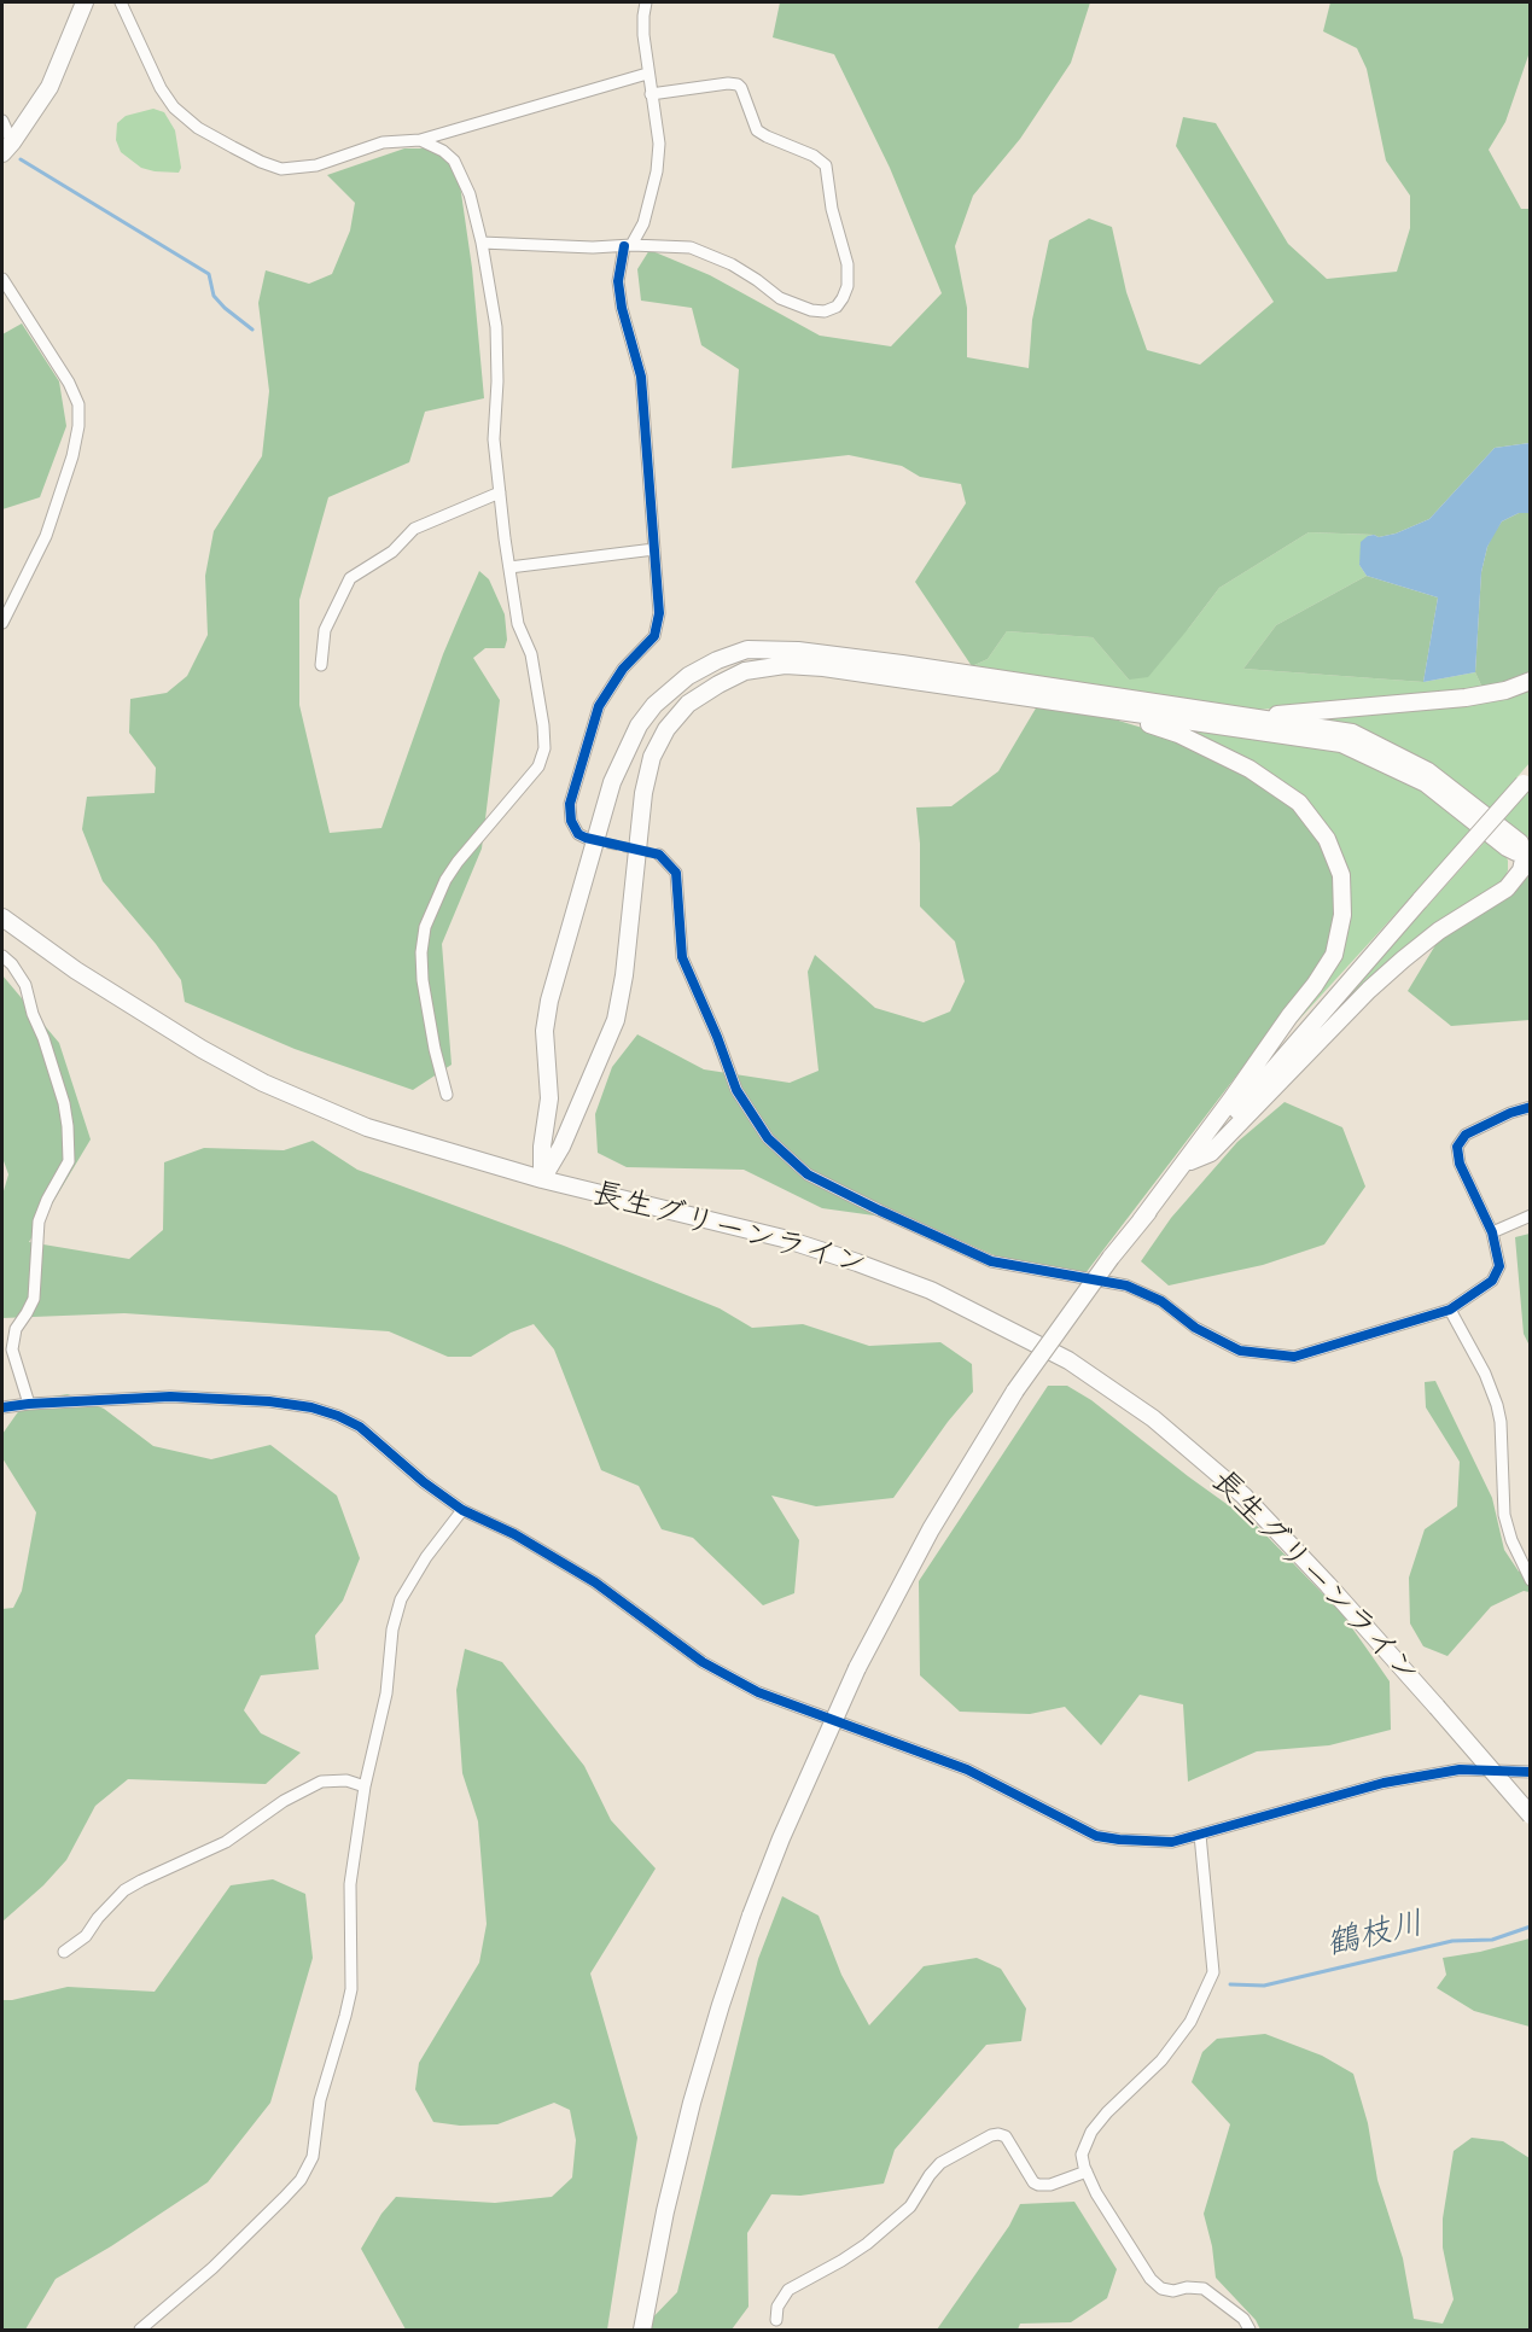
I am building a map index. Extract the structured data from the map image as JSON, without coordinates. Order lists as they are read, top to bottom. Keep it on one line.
{"streets":{"highway":["長生グリーンライン"]},"water":["鶴枝川"]}
